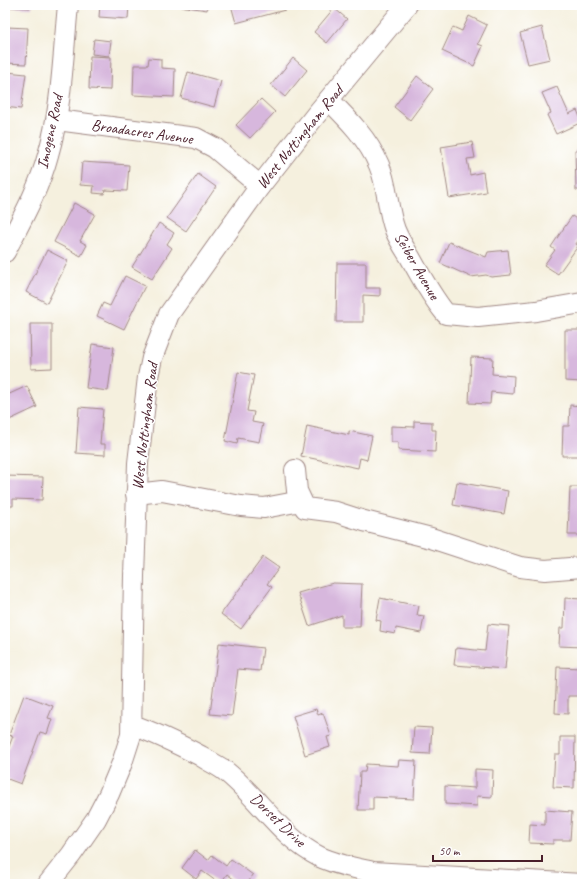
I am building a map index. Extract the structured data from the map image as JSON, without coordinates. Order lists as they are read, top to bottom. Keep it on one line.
{"streets":{"street":["Imogene Road","Broadacres Avenue","West Nottingham Road","Seiber Avenue","Dorset Drive"]},"crossings":[["Imogene Road","Broadacres Avenue"],["Broadacres Avenue","West Nottingham Road"],["West Nottingham Road","Seiber Avenue"],["West Nottingham Road","Dorset Drive"]],"scale_bar":"50 m"}
